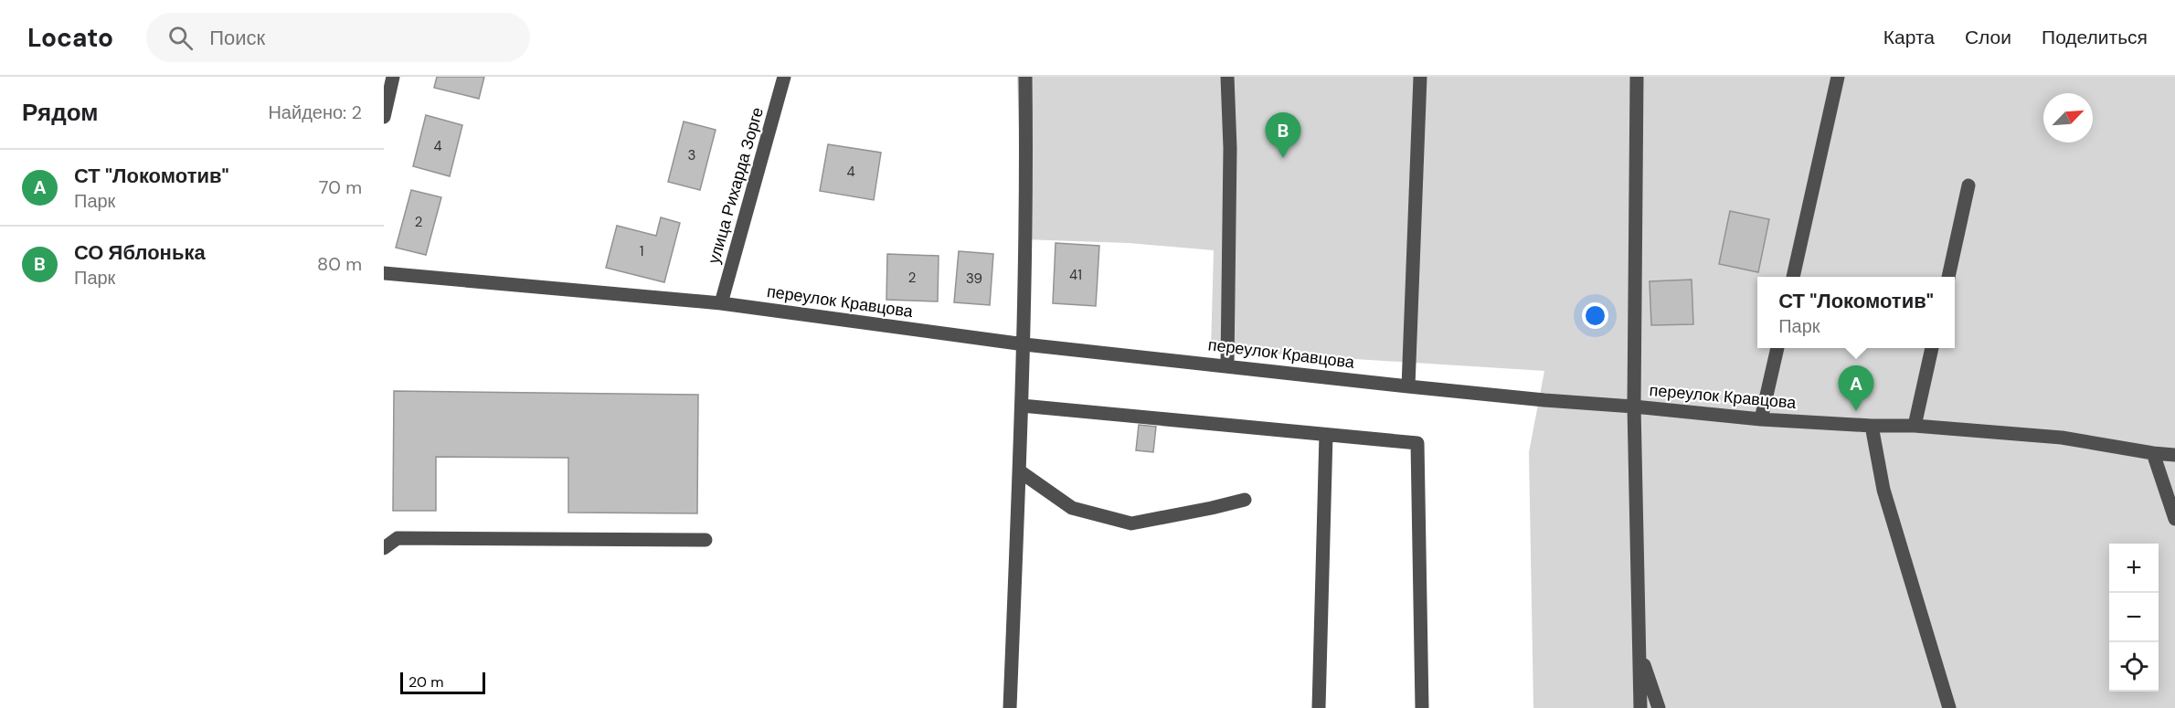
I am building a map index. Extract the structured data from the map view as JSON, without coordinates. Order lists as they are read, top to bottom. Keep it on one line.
{"streets":{"street":["улица Рихарда Зорге","переулок Кравцова"]},"crossings":[["улица Рихарда Зорге","переулок Кравцова"]],"house_numbers":["4","3","4","2","1","41","2","39"],"scale_bar":"20 m","north":"top right","page":{"header":"Locato","search":"Поиск","nav":["Карта","Слои","Поделиться"],"heading":["Рядом","Найдено: 2"],"pins":["B","A"],"list":[{"mark":"A","name":"СТ \"Локомотив\"","note":"Парк","value":"70 m"},{"mark":"B","name":"СО Яблонька","note":"Парк","value":"80 m"}],"popup":["СТ \"Локомотив\"","Парк"],"map_buttons":["+","−"],"scale":"20 m"}}
